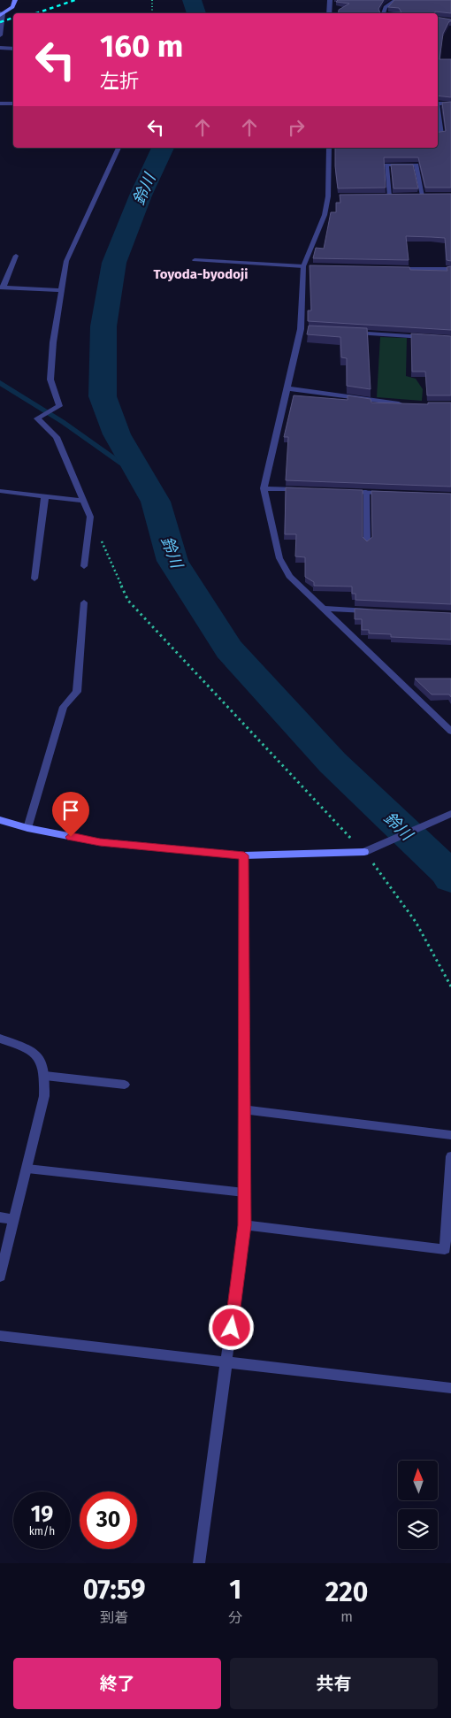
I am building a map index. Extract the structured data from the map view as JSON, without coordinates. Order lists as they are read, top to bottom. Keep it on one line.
{"districts":["Toyoda-byodoji"],"water":["鈴川"],"north":"top","page":{"turn":["160 m","左折"],"speed":"19 km/h","limit":"30","eta":["07:59","到着","1","分","220","m"],"buttons":["終了","共有"]}}
